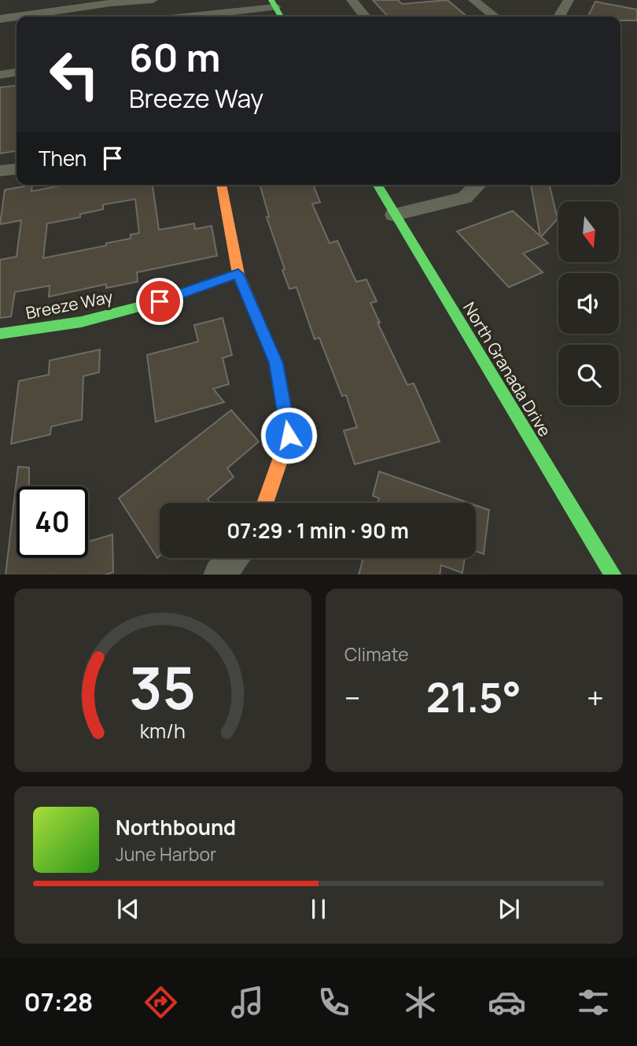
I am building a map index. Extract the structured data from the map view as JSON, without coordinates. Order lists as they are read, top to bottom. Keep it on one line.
{"streets":{"street":["Breeze Way","North Granada Drive"]},"north":"bottom","page":{"turn":["60 m","Breeze Way"],"then":"Then","limit":"40","trip":"07:29 · 1 min · 90 m","tile":"Climate","heat":["−","21.5°","+"],"song":["Northbound","June Harbor"],"tabs":"07:28","gauge":["35","km/h"]}}
